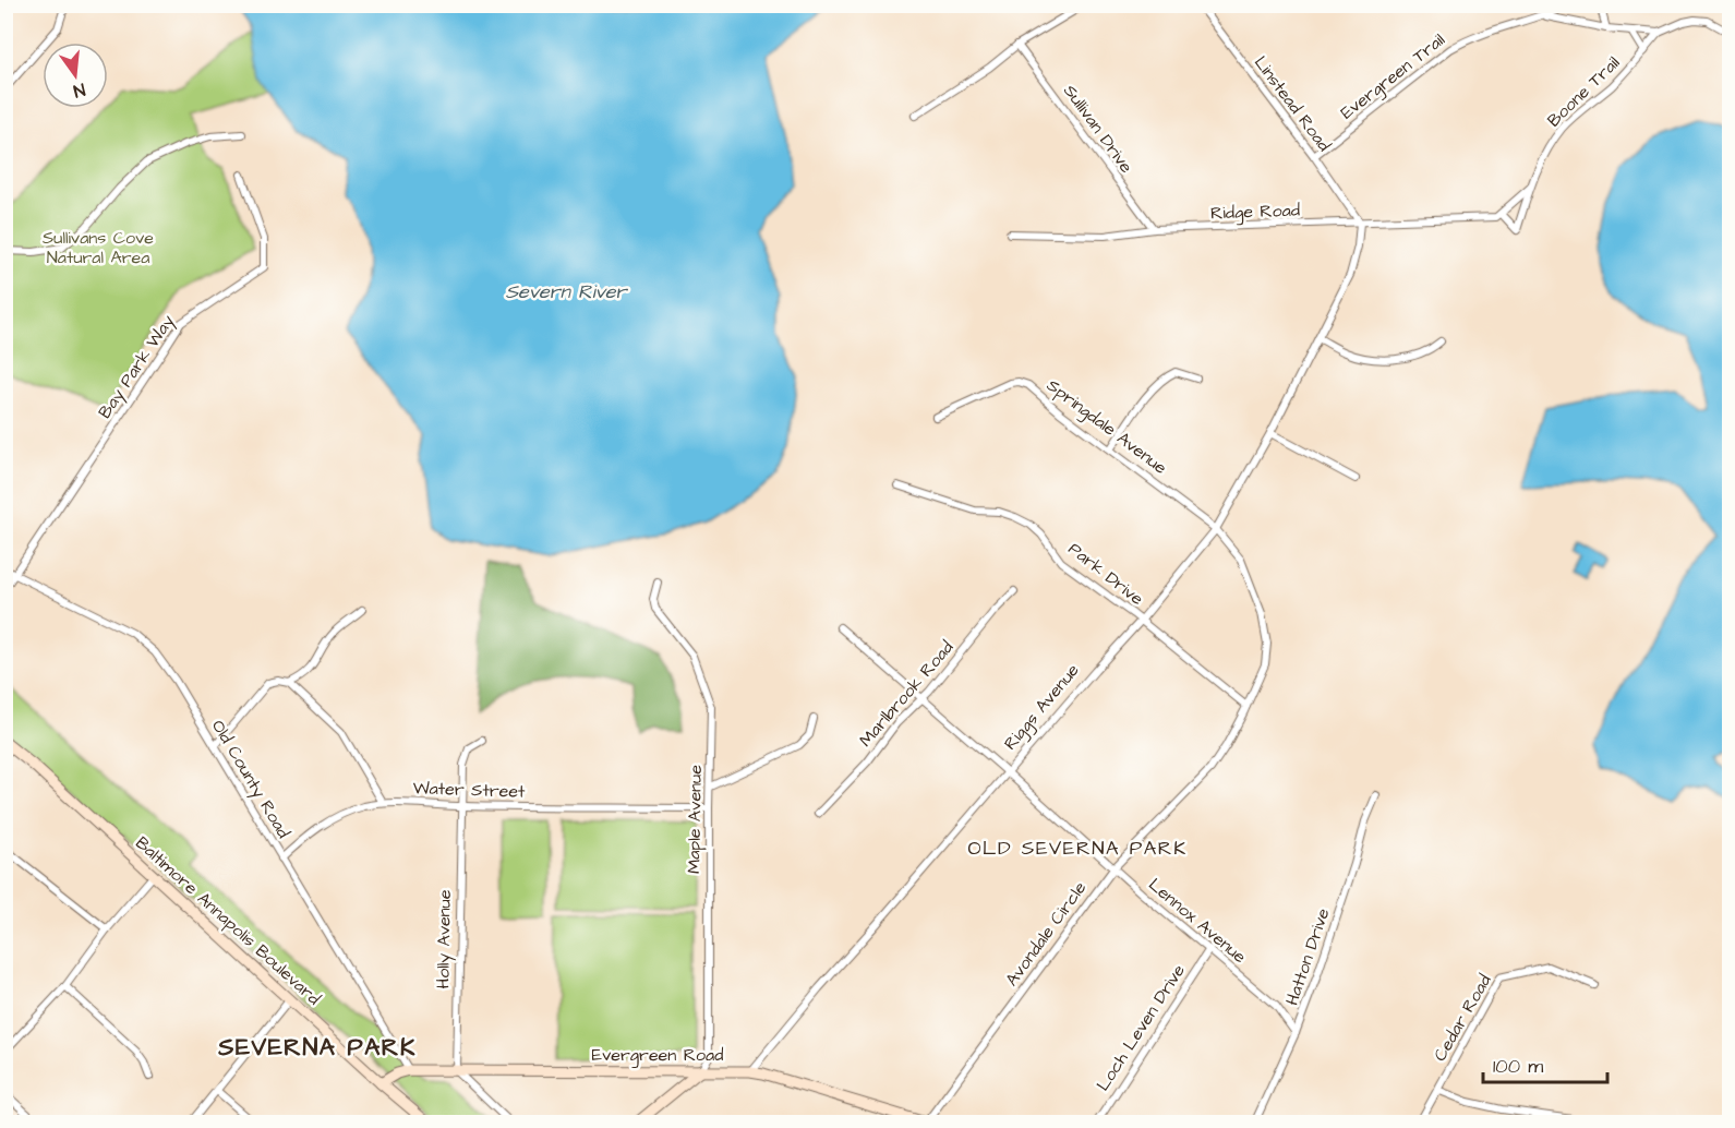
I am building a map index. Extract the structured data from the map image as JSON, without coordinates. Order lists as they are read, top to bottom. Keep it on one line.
{"streets":{"street":["Evergreen Trail","Boone Trail","Linstead Road","Sullivan Drive","Ridge Road","Bay Park Way","Springdale Avenue","Park Drive","Marlbrook Road","Riggs Avenue","Old County Road","Water Street","Maple Avenue","Baltimore Annapolis Boulevard","Lennox Avenue","Avondale Circle","Holly Avenue","Hatton Drive","Cedar Road","Loch Leven Drive","Evergreen Road"]},"crossings":[["Evergreen Trail","Boone Trail"],["Evergreen Trail","Linstead Road"],["Boone Trail","Ridge Road"],["Linstead Road","Ridge Road"],["Linstead Road","Riggs Avenue"],["Sullivan Drive","Ridge Road"],["Ridge Road","Riggs Avenue"],["Bay Park Way","Old County Road"],["Springdale Avenue","Riggs Avenue"],["Springdale Avenue","Avondale Circle"],["Park Drive","Riggs Avenue"],["Park Drive","Avondale Circle"],["Marlbrook Road","Lennox Avenue"],["Riggs Avenue","Lennox Avenue"],["Riggs Avenue","Avondale Circle"],["Riggs Avenue","Evergreen Road"],["Old County Road","Water Street"],["Old County Road","Evergreen Road"],["Water Street","Maple Avenue"],["Water Street","Holly Avenue"],["Maple Avenue","Evergreen Road"],["Baltimore Annapolis Boulevard","Evergreen Road"],["Lennox Avenue","Avondale Circle"],["Lennox Avenue","Hatton Drive"],["Lennox Avenue","Loch Leven Drive"],["Avondale Circle","Evergreen Road"],["Holly Avenue","Evergreen Road"]],"districts":["OLD SEVERNA PARK","SEVERNA PARK"],"water":["Severn River"],"parks":["Sullivans Cove Natural Area"],"scale_bar":"100 m","north":"bottom"}
